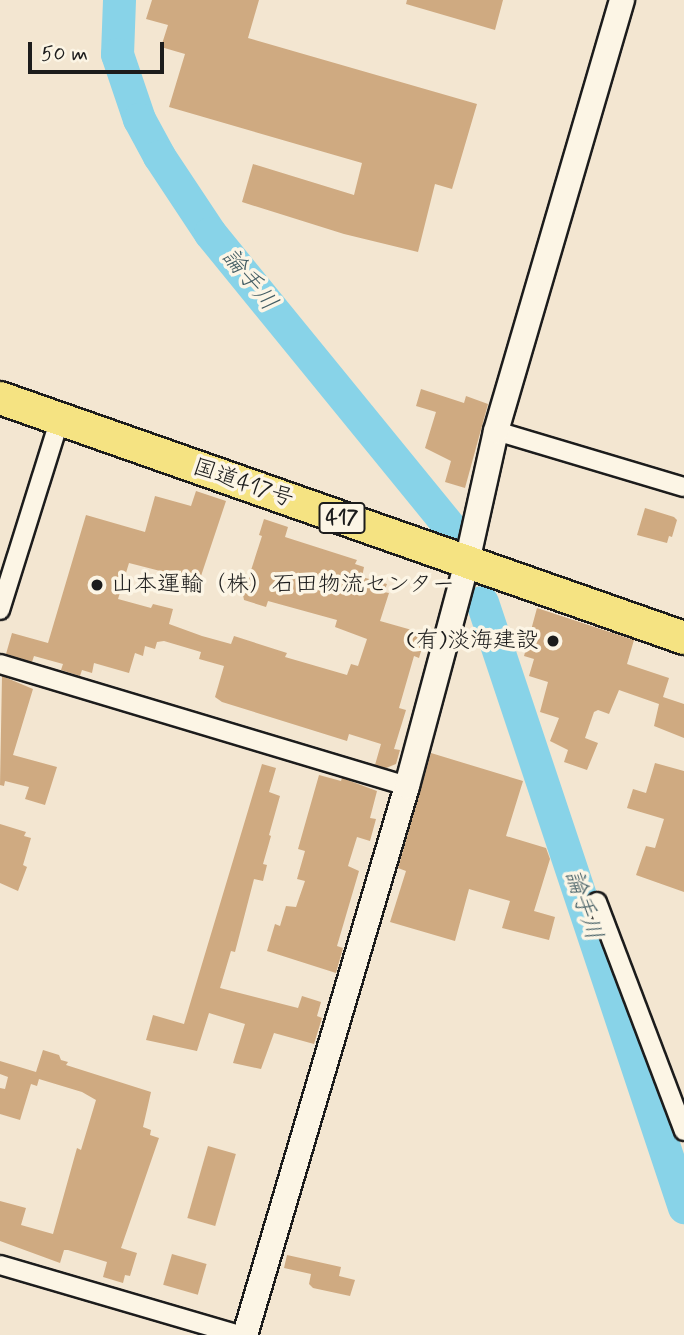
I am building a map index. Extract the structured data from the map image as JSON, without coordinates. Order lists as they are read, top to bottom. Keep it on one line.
{"streets":{"highway":["国道417号","417"]},"water":["論手川"],"places":["山本運輸（株）石田物流センター","(有)淡海建設"],"scale_bar":"50 m"}
